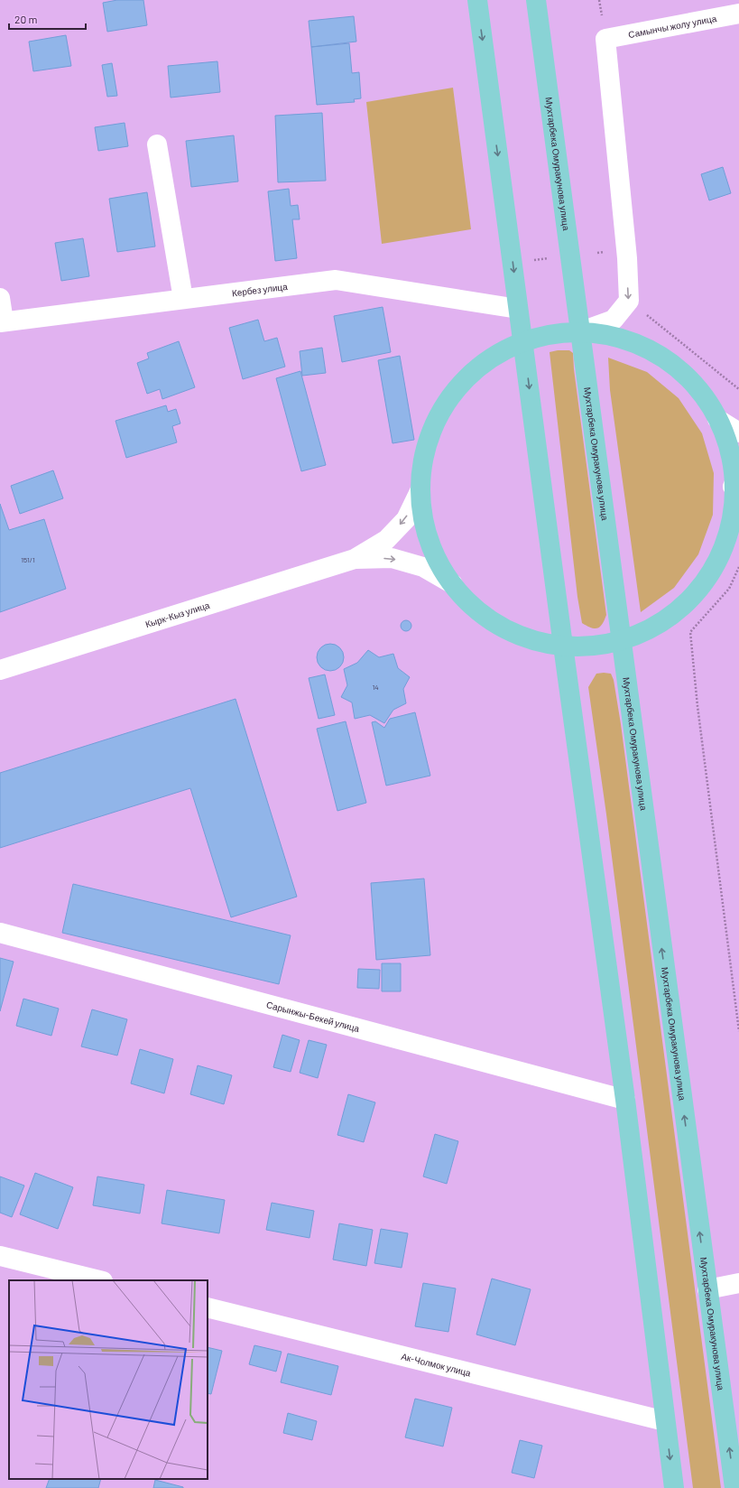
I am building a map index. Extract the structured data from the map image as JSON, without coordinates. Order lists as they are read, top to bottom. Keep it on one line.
{"streets":{"main road":["Мухтарбека Омуракунова улица"],"street":["Самынчы жолу улица","Кербез улица","Кырк-Кыз улица","Сарынжы-Бекей улица","Ак-Чолмок улица"]},"house_numbers":["151/1","14"],"scale_bar":"20 m"}
